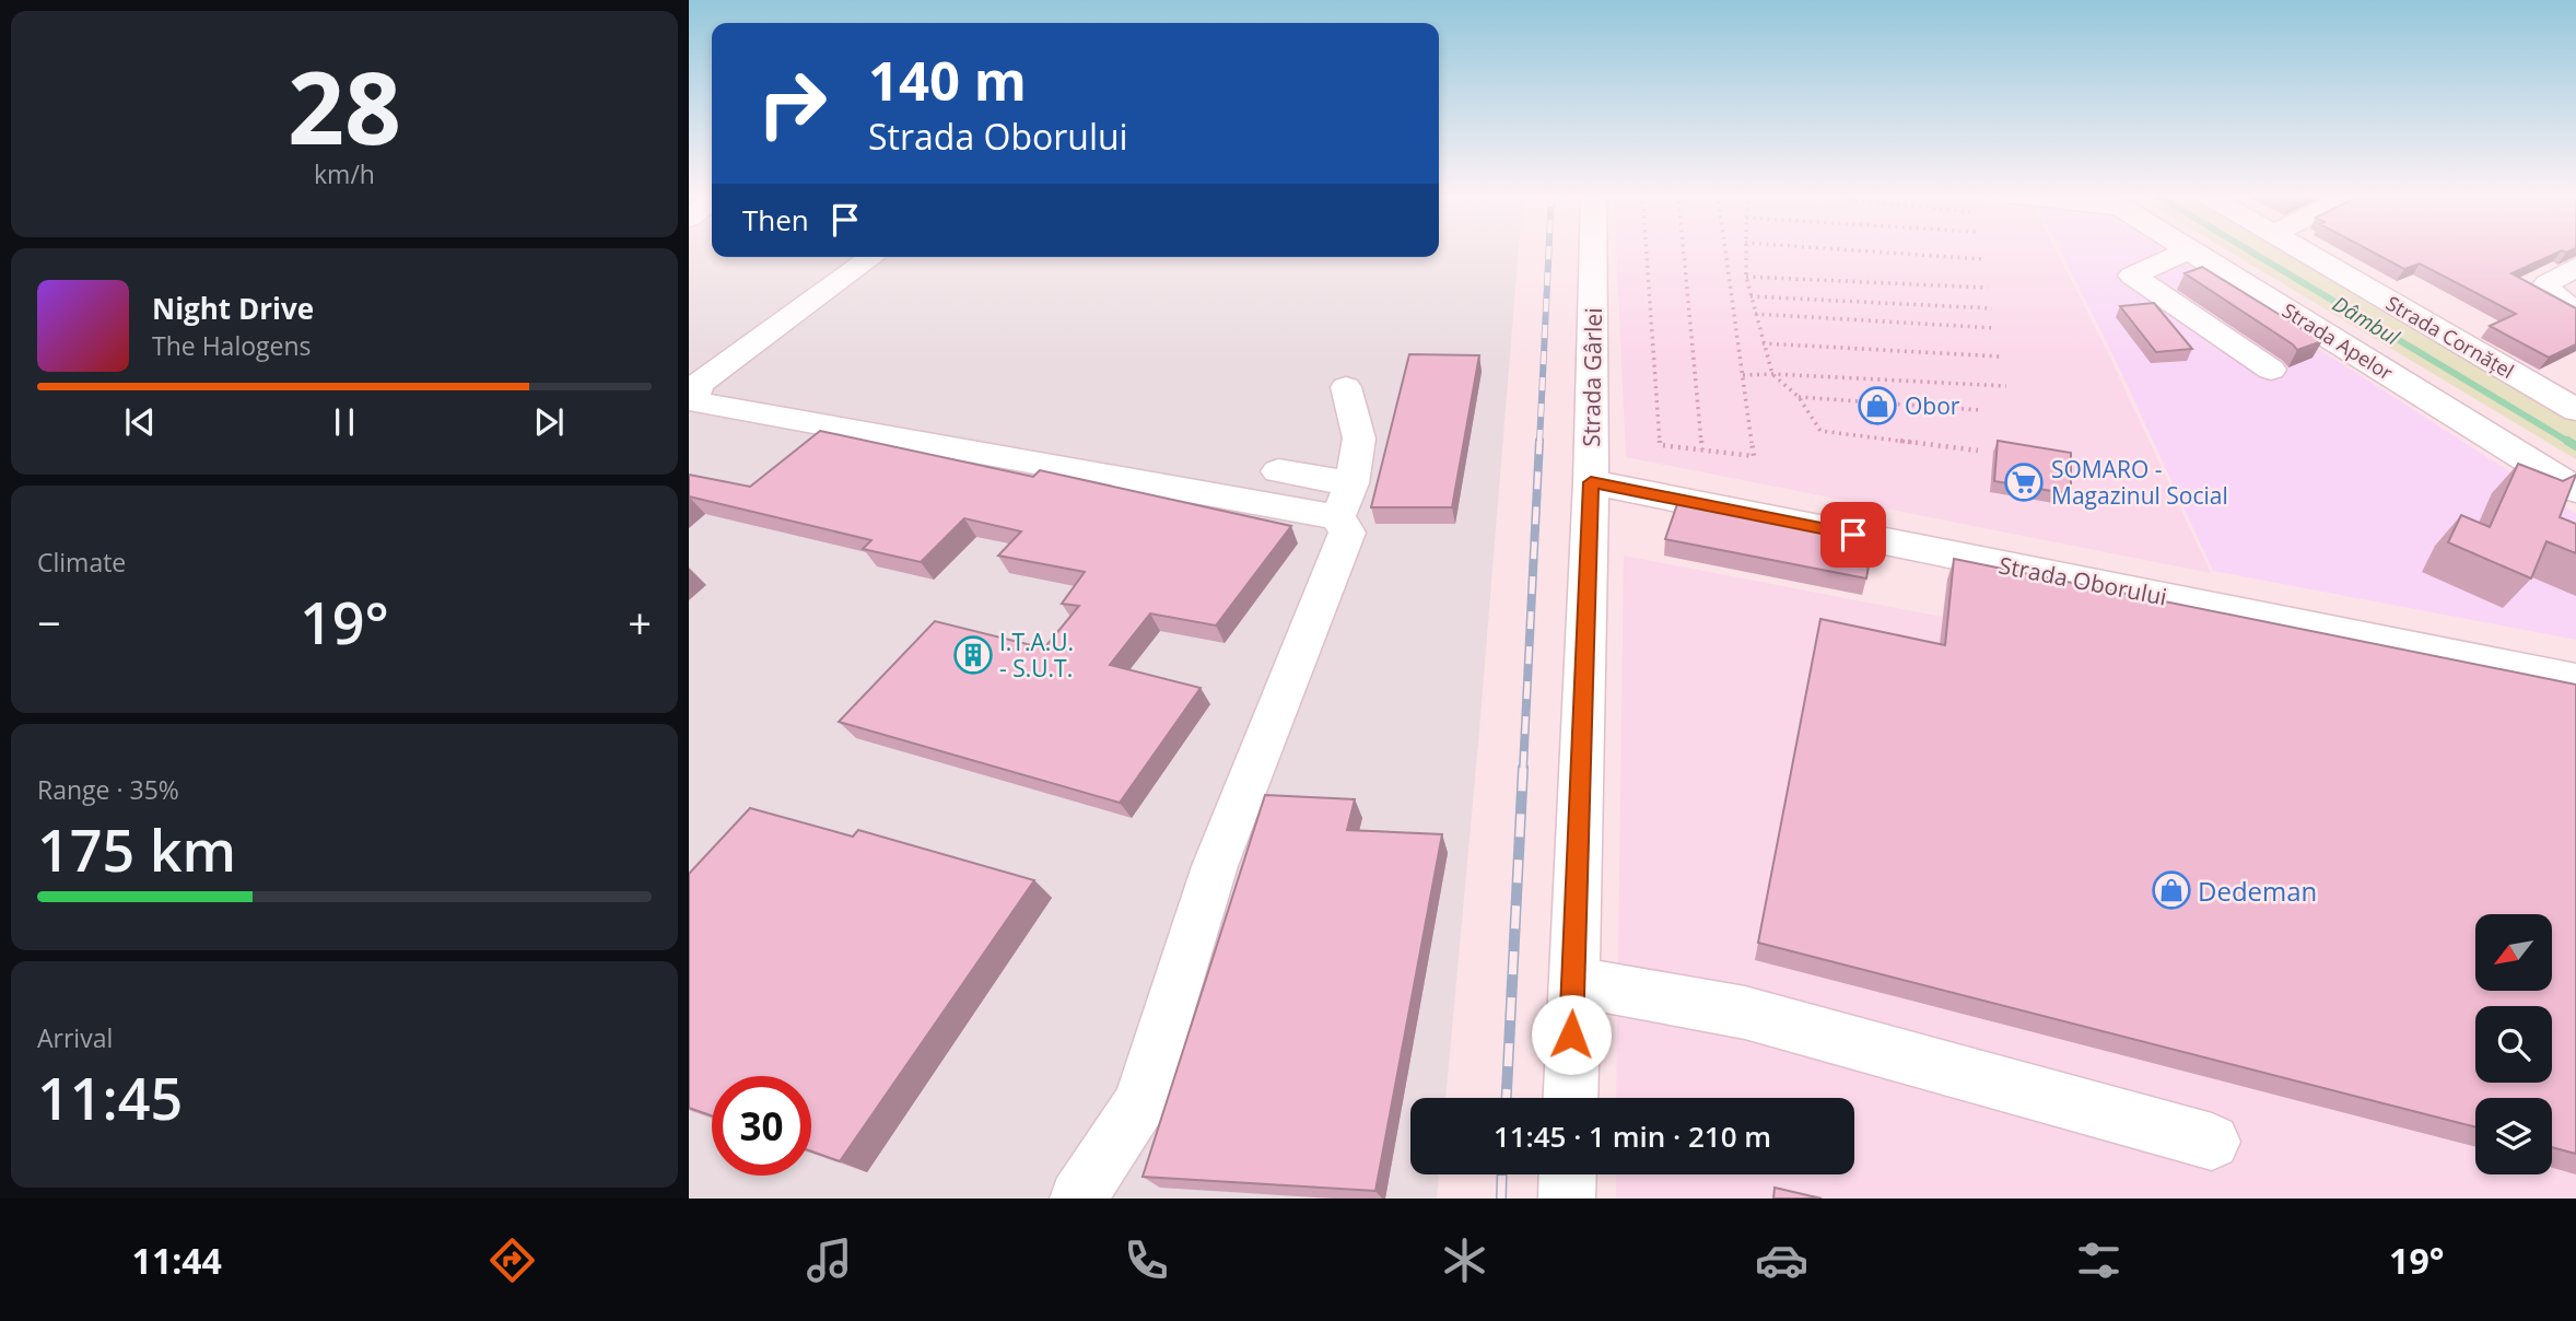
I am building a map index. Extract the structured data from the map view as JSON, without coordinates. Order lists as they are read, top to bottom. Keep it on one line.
{"streets":{"street":["Strada Cornățel","Strada Apelor","Strada Gârlei","Strada Oborului"]},"crossings":[["Strada Gârlei","Strada Oborului"]],"water":["Dâmbul"],"places":{"shop":["Obor","Dedeman"],"supermarket":["SOMARO - Magazinul Social"],"building":["I.T.A.U. - S.U.T."]},"north":"bottom left","page":{"tile":[["28","km/h"],"Climate",["Range · 35%","175 km"],["Arrival","11:45"]],"turn":["140 m","Strada Oborului"],"then":"Then","song":["Night Drive","The Halogens"],"heat":["−","19°","+"],"limit":"30","trip":"11:45 · 1 min · 210 m","tabs":["11:44","19°"]}}
